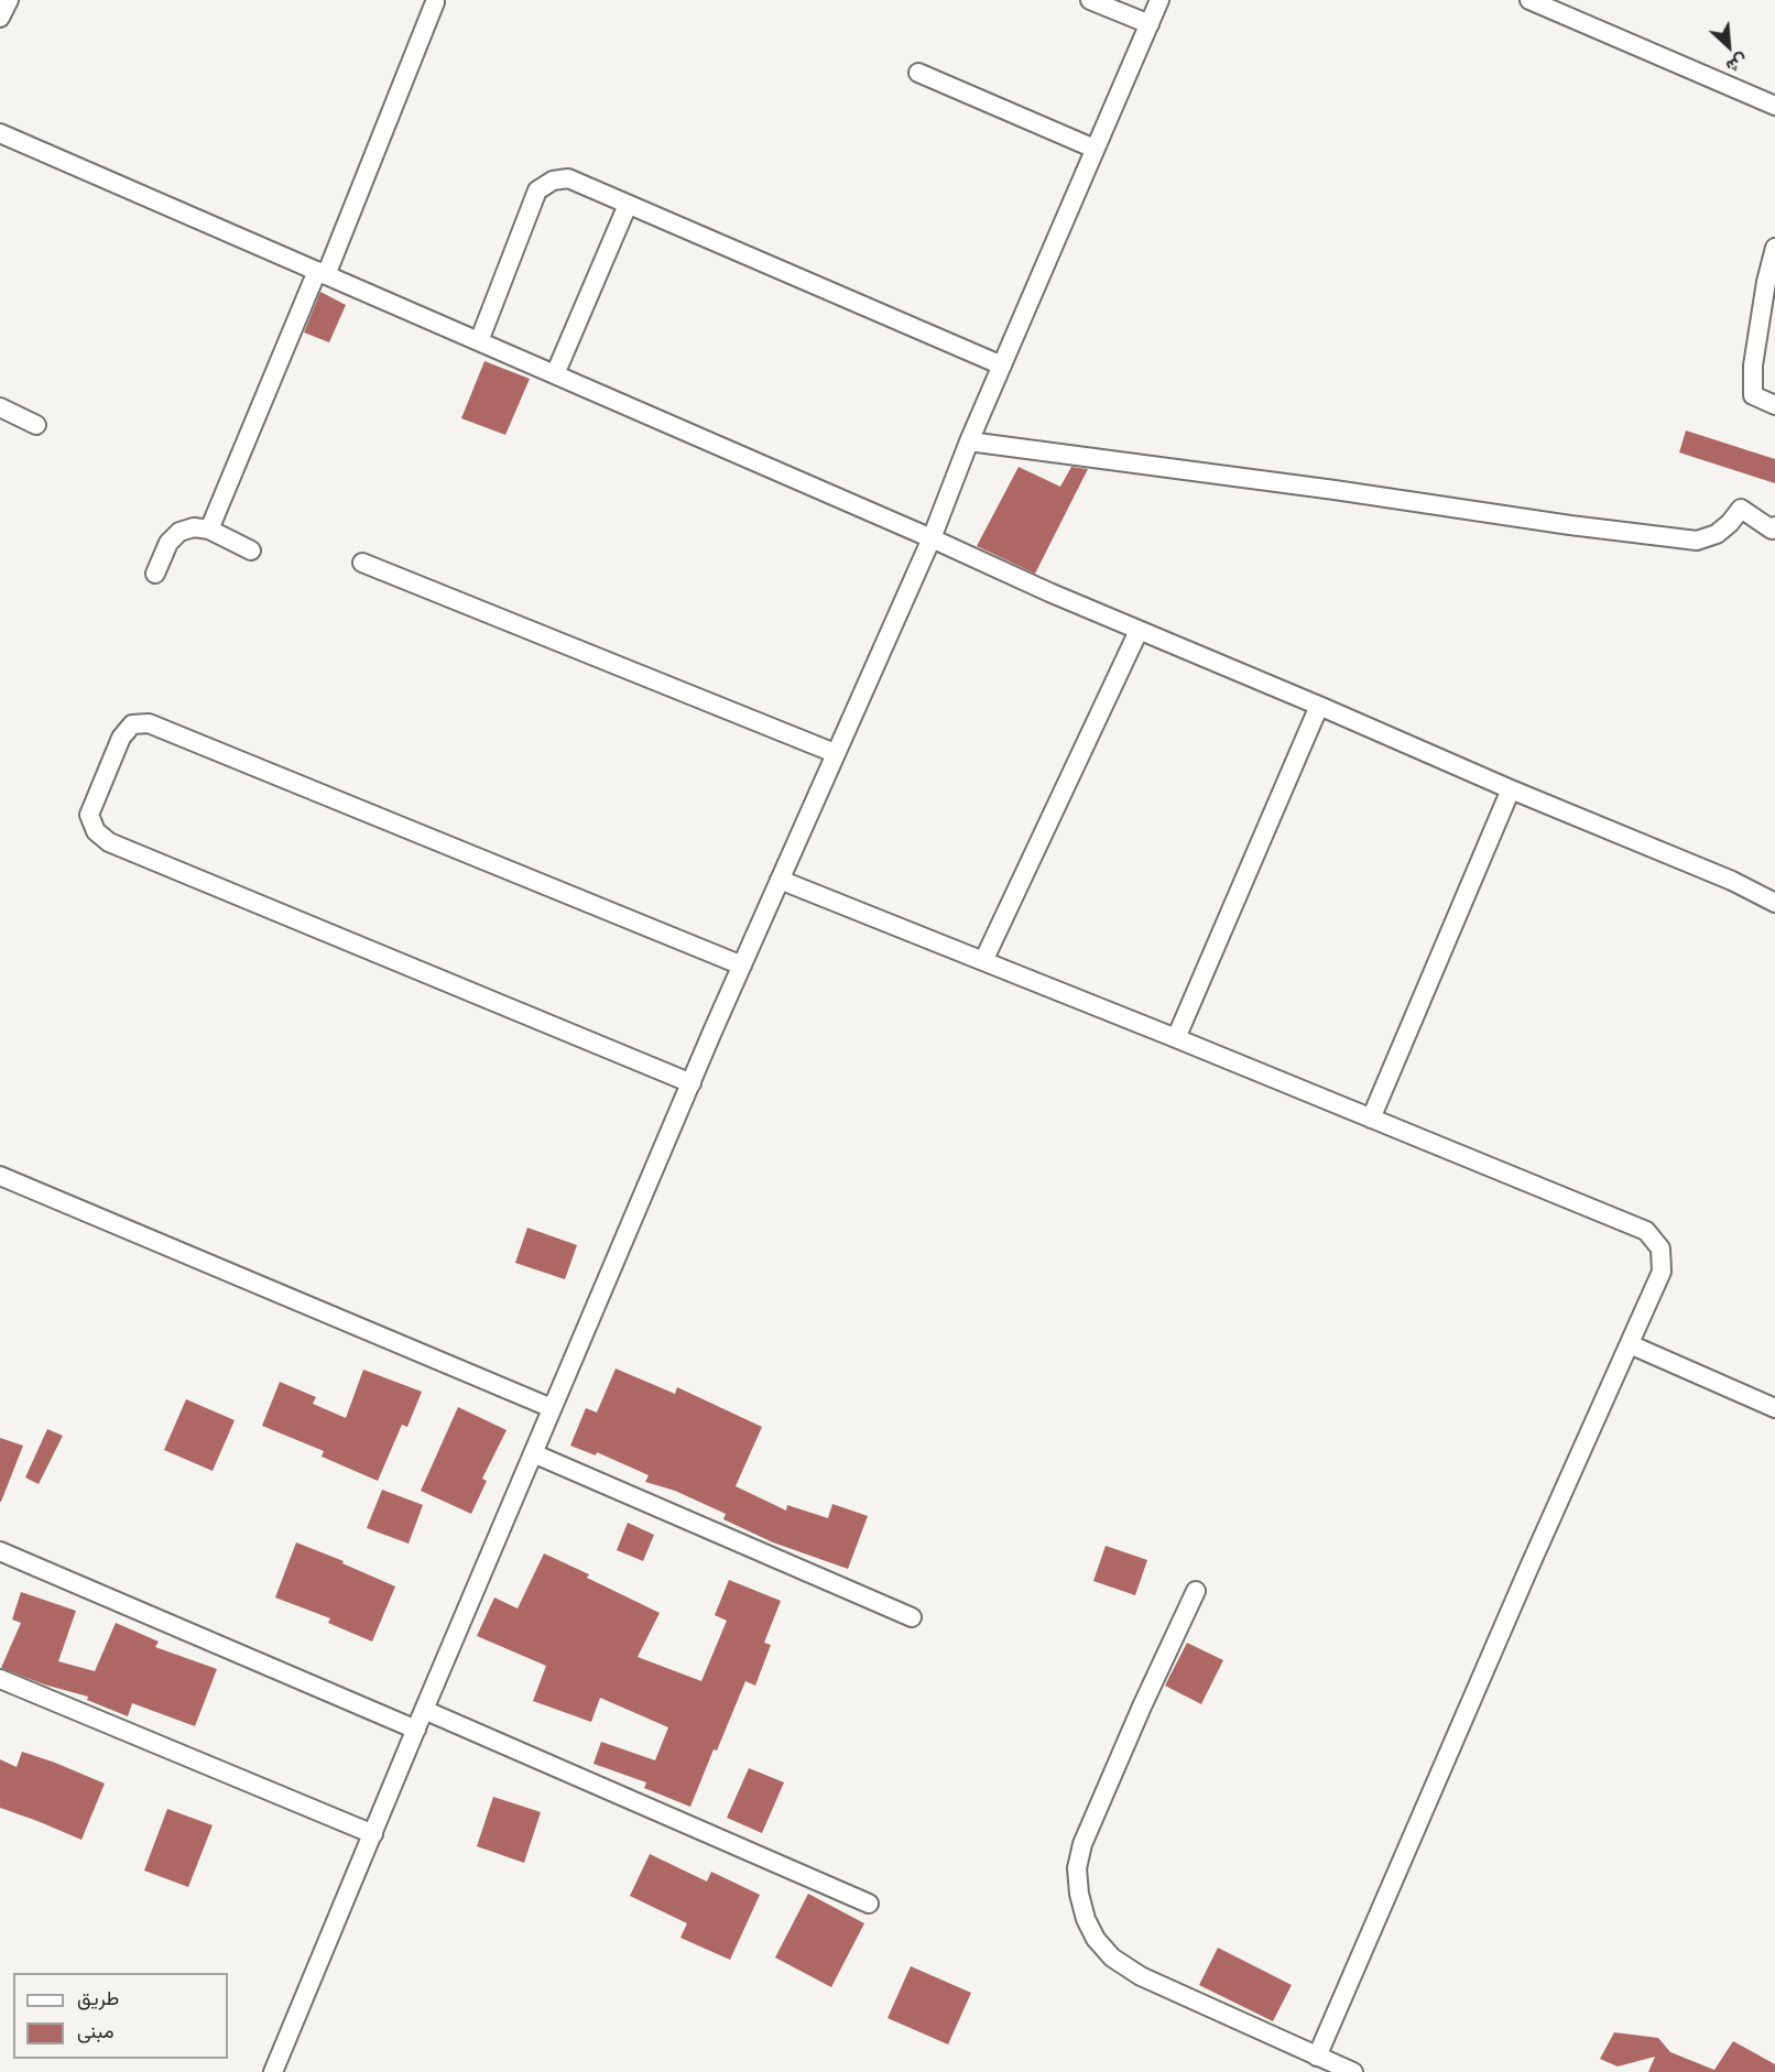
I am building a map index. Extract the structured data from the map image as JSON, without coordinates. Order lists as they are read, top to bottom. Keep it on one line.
{"legend":["طريق","مبنى"],"north":"bottom right"}
